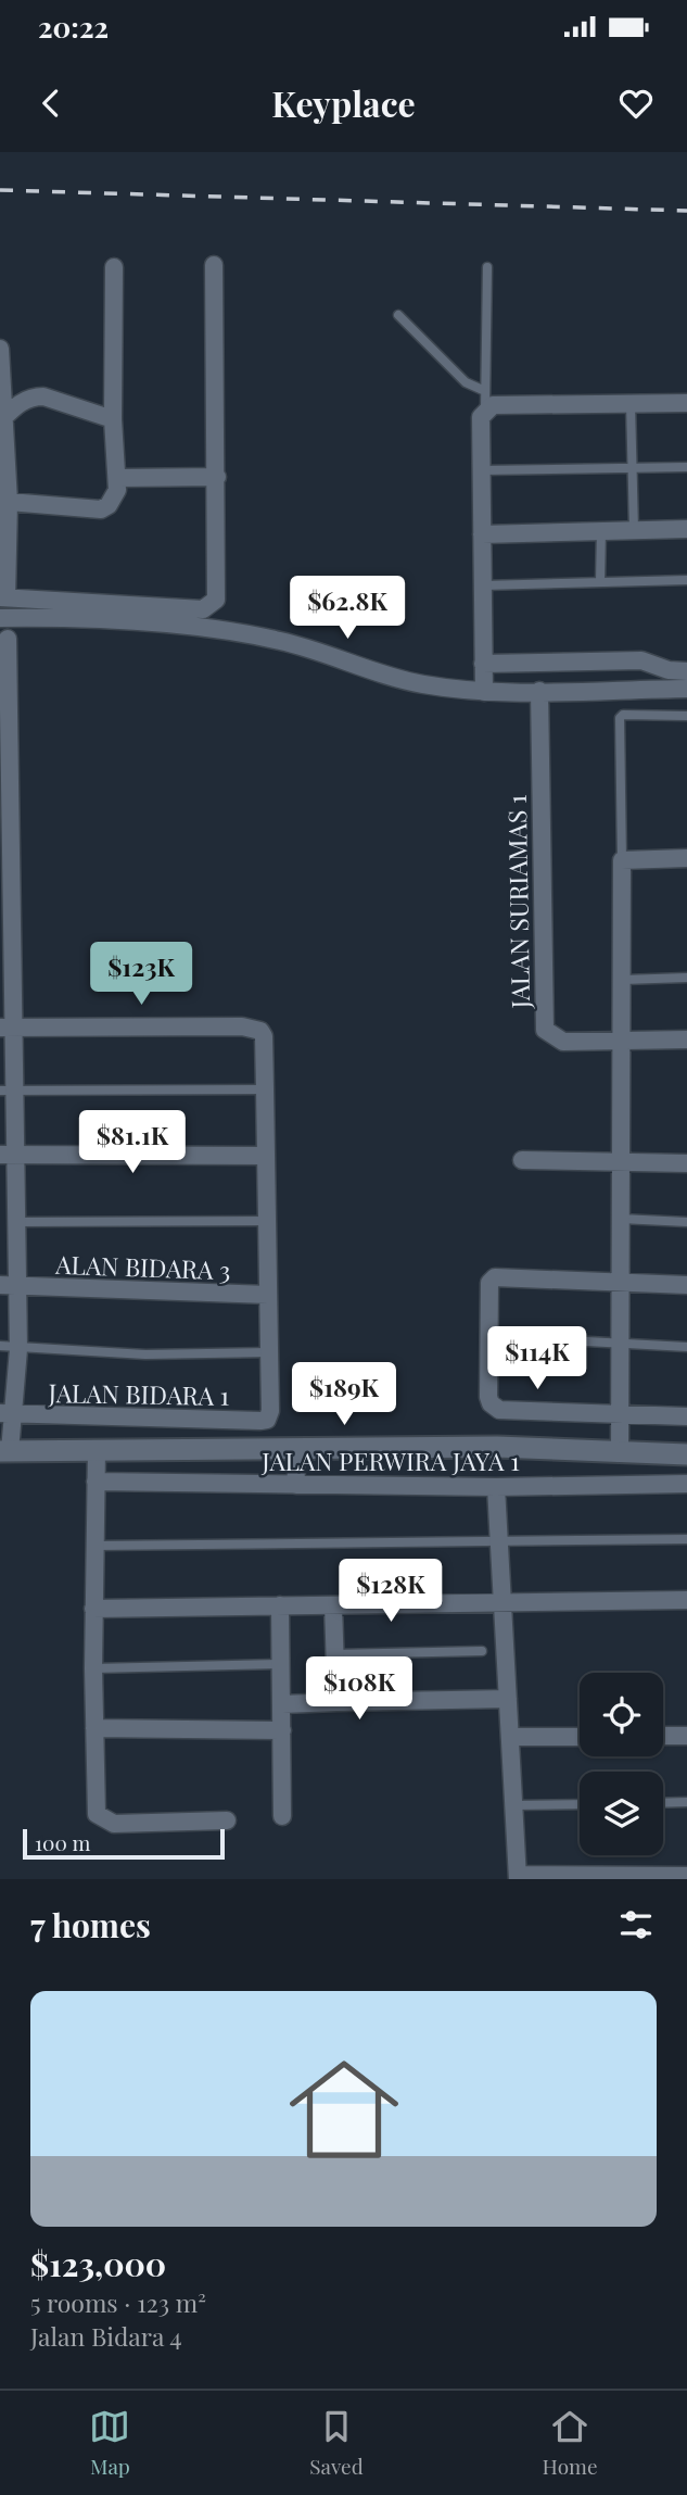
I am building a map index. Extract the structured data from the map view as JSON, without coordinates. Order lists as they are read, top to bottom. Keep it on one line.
{"streets":{"street":["JALAN SURIAMAS 1","ALAN BIDARA 3","JALAN BIDARA 1","JALAN PERWIRA JAYA 1"]},"scale_bar":"100 m","page":{"status":"20:22","header":"Keyplace","price":["$62.8K","$123K","$81.1K","$114K","$189K","$128K","$108K"],"scale":"100 m","heading":"7 homes","list":[{"name":"$123,000","note":"5 rooms · 123 m² · Jalan Bidara 4"}],"tabs":["Map","Saved","Home"]}}
